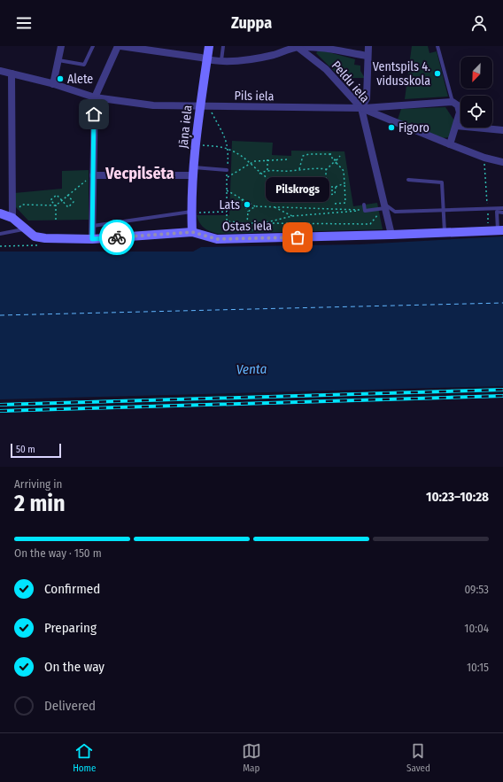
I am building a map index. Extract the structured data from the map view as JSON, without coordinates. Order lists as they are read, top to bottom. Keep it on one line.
{"streets":{"street":["Peldu iela","Pils iela","Jāņa iela","Ostas iela"]},"crossings":[["Peldu iela","Pils iela"],["Peldu iela","Ostas iela"],["Pils iela","Jāņa iela"],["Jāņa iela","Ostas iela"]],"districts":["Vecpilsēta"],"water":["Venta"],"places":["Ventspils 4. vidusskola","Alete","Figoro","Lats","Pilskrogs"],"scale_bar":"50 m","north":"bottom left","page":{"header":"Zuppa","bubble":"Pilskrogs","scale":"50 m","heading":["2 min","Arriving in","10:23–10:28"],"bar":"On the way · 150 m","list":[["Confirmed","09:53"],["Preparing","10:04"],["On the way","10:15"],"Delivered"],"tabs":["Home","Map","Saved"]}}
